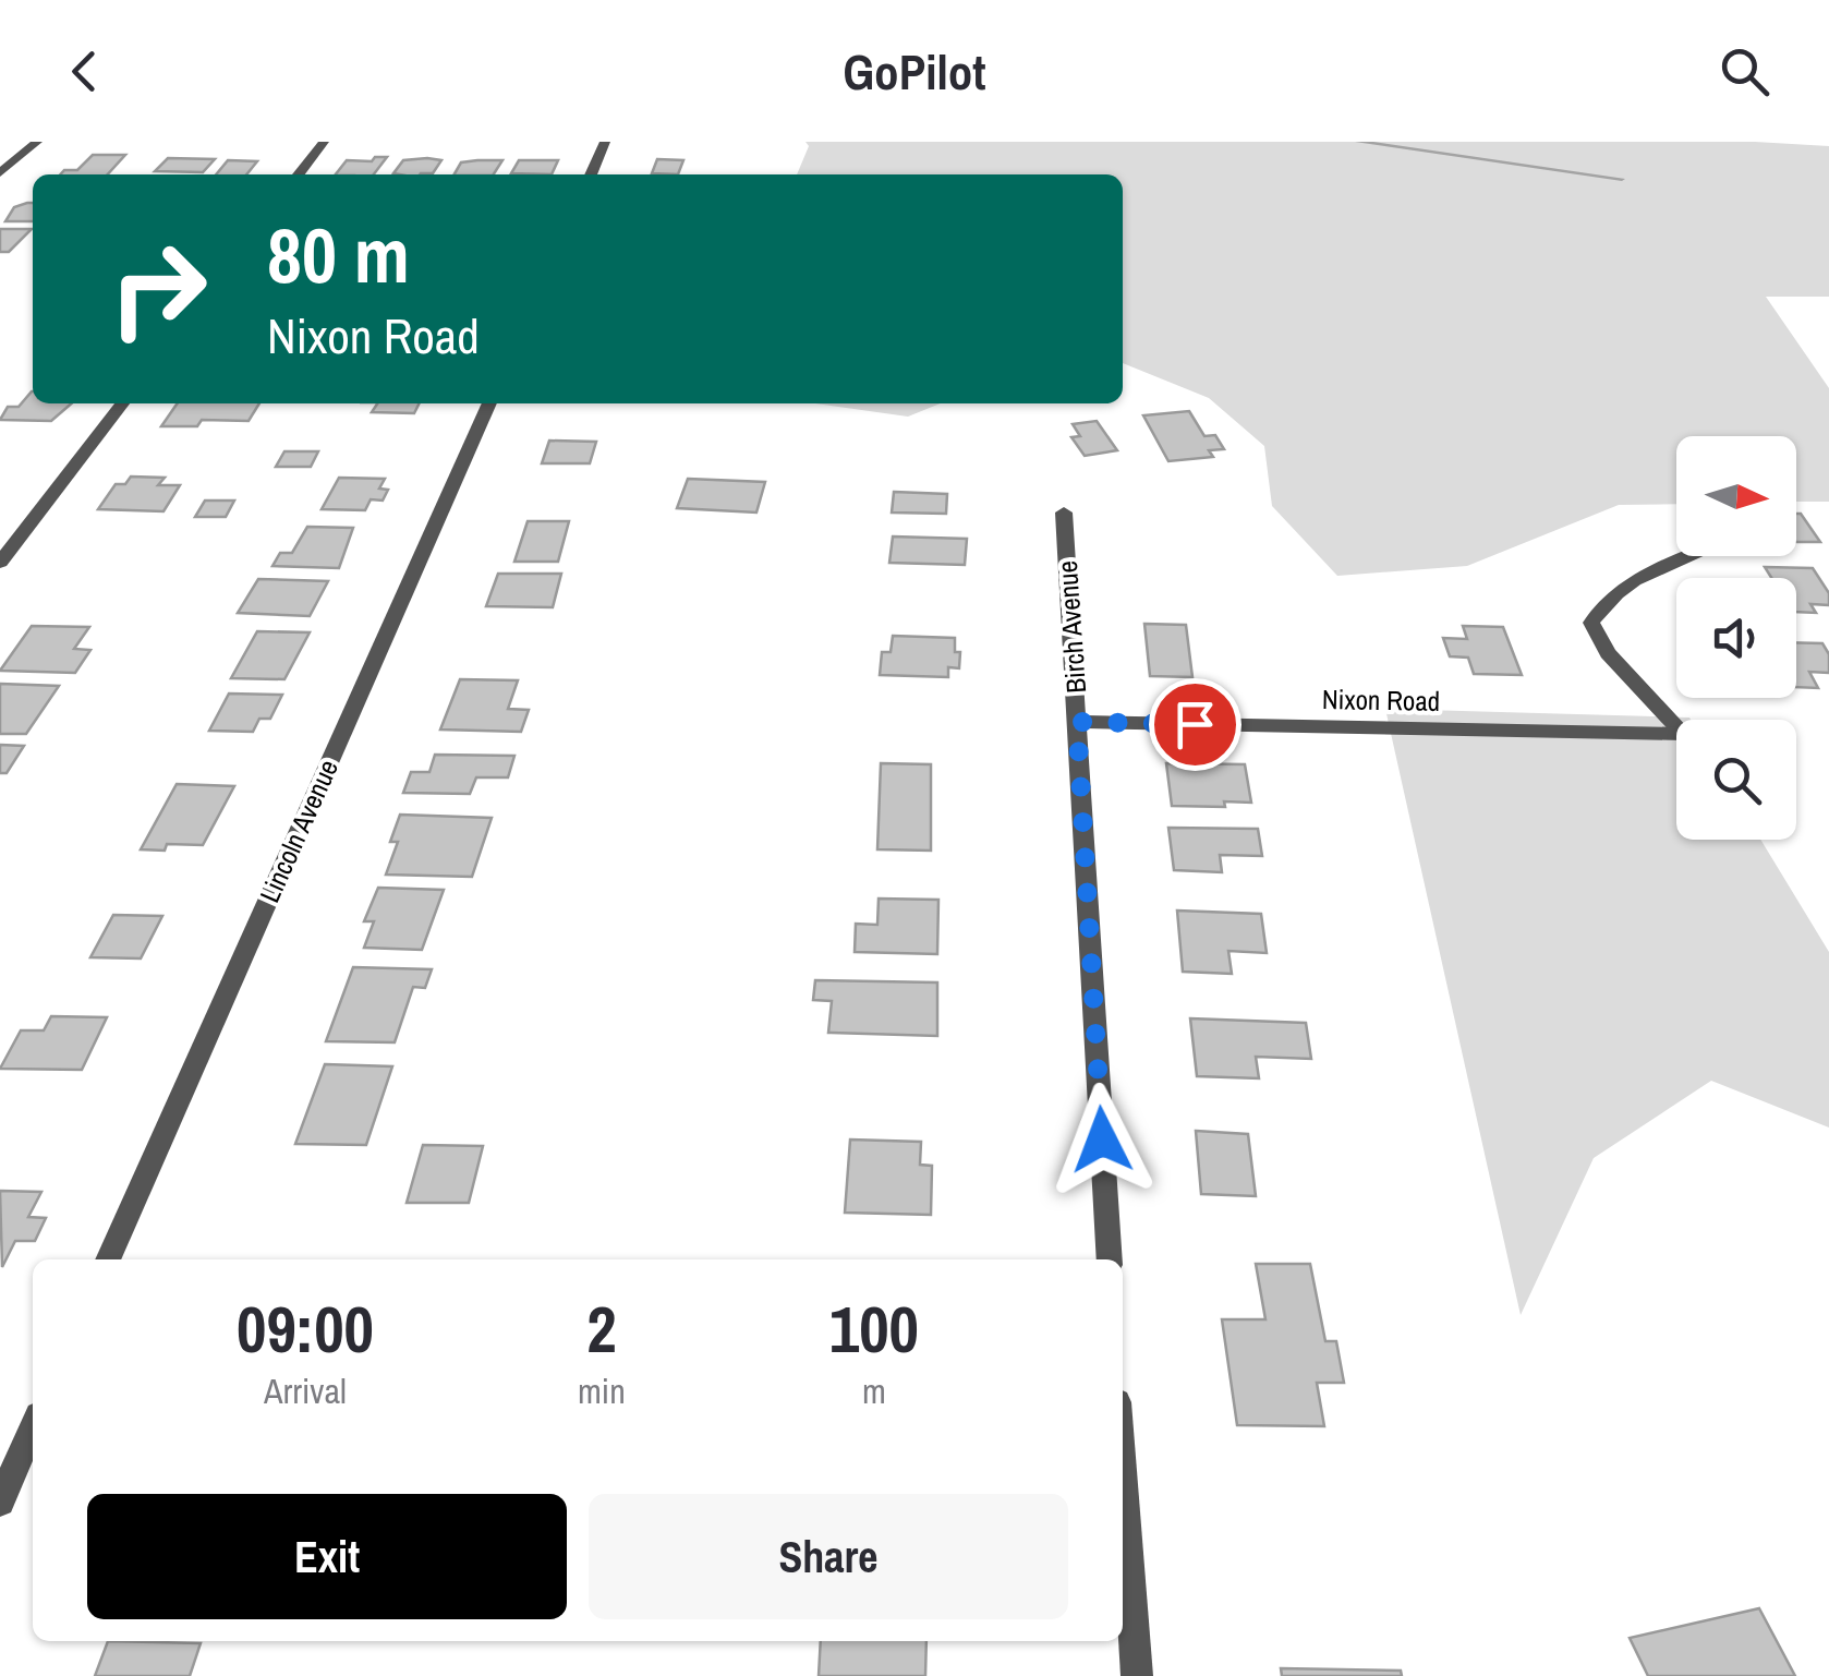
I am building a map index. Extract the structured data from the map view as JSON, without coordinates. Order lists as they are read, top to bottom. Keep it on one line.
{"streets":{"street":["Birch Avenue","Nixon Road","Lincoln Avenue"]},"crossings":[["Birch Avenue","Nixon Road"]],"north":"right","page":{"header":"GoPilot","turn":["80 m","Nixon Road"],"eta":["09:00","Arrival","2","min","100","m"],"buttons":["Exit","Share"]}}
